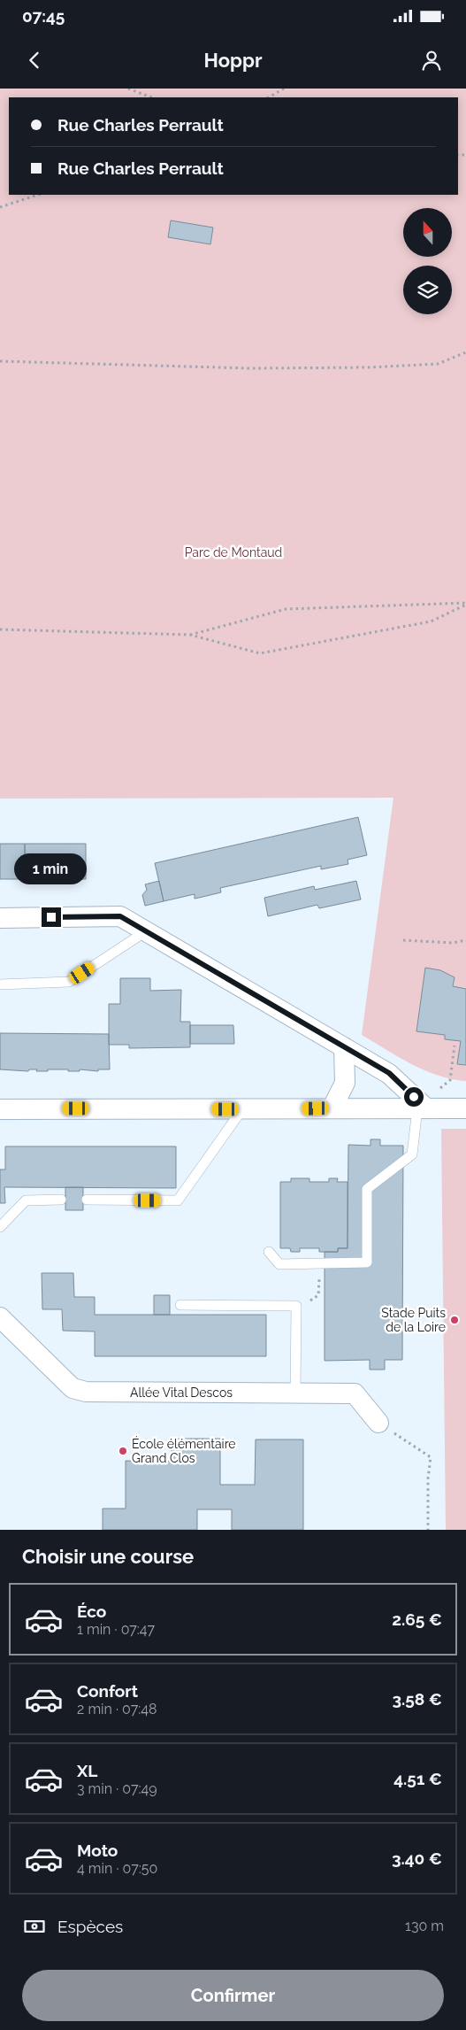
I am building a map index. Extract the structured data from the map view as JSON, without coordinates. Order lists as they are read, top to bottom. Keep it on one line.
{"streets":{"street":["Allée Vital Descos"]},"parks":["Parc de Montaud"],"places":["Stade Puits de la Loire","École élémentaire Grand Clos"],"north":"top","page":{"status":"07:45","header":"Hoppr","banner":["Rue Charles Perrault","Rue Charles Perrault"],"bubble":"1 min","heading":"Choisir une course","list":[{"name":"Éco","note":"1 min · 07:47","value":"2.65 €"},{"name":"Confort","note":"2 min · 07:48","value":"3.58 €"},{"name":"XL","note":"3 min · 07:49","value":"4.51 €"},{"name":"Moto","note":"4 min · 07:50","value":"3.40 €"}],"pay":["Espèces","130 m"],"buttons":"Confirmer"}}
